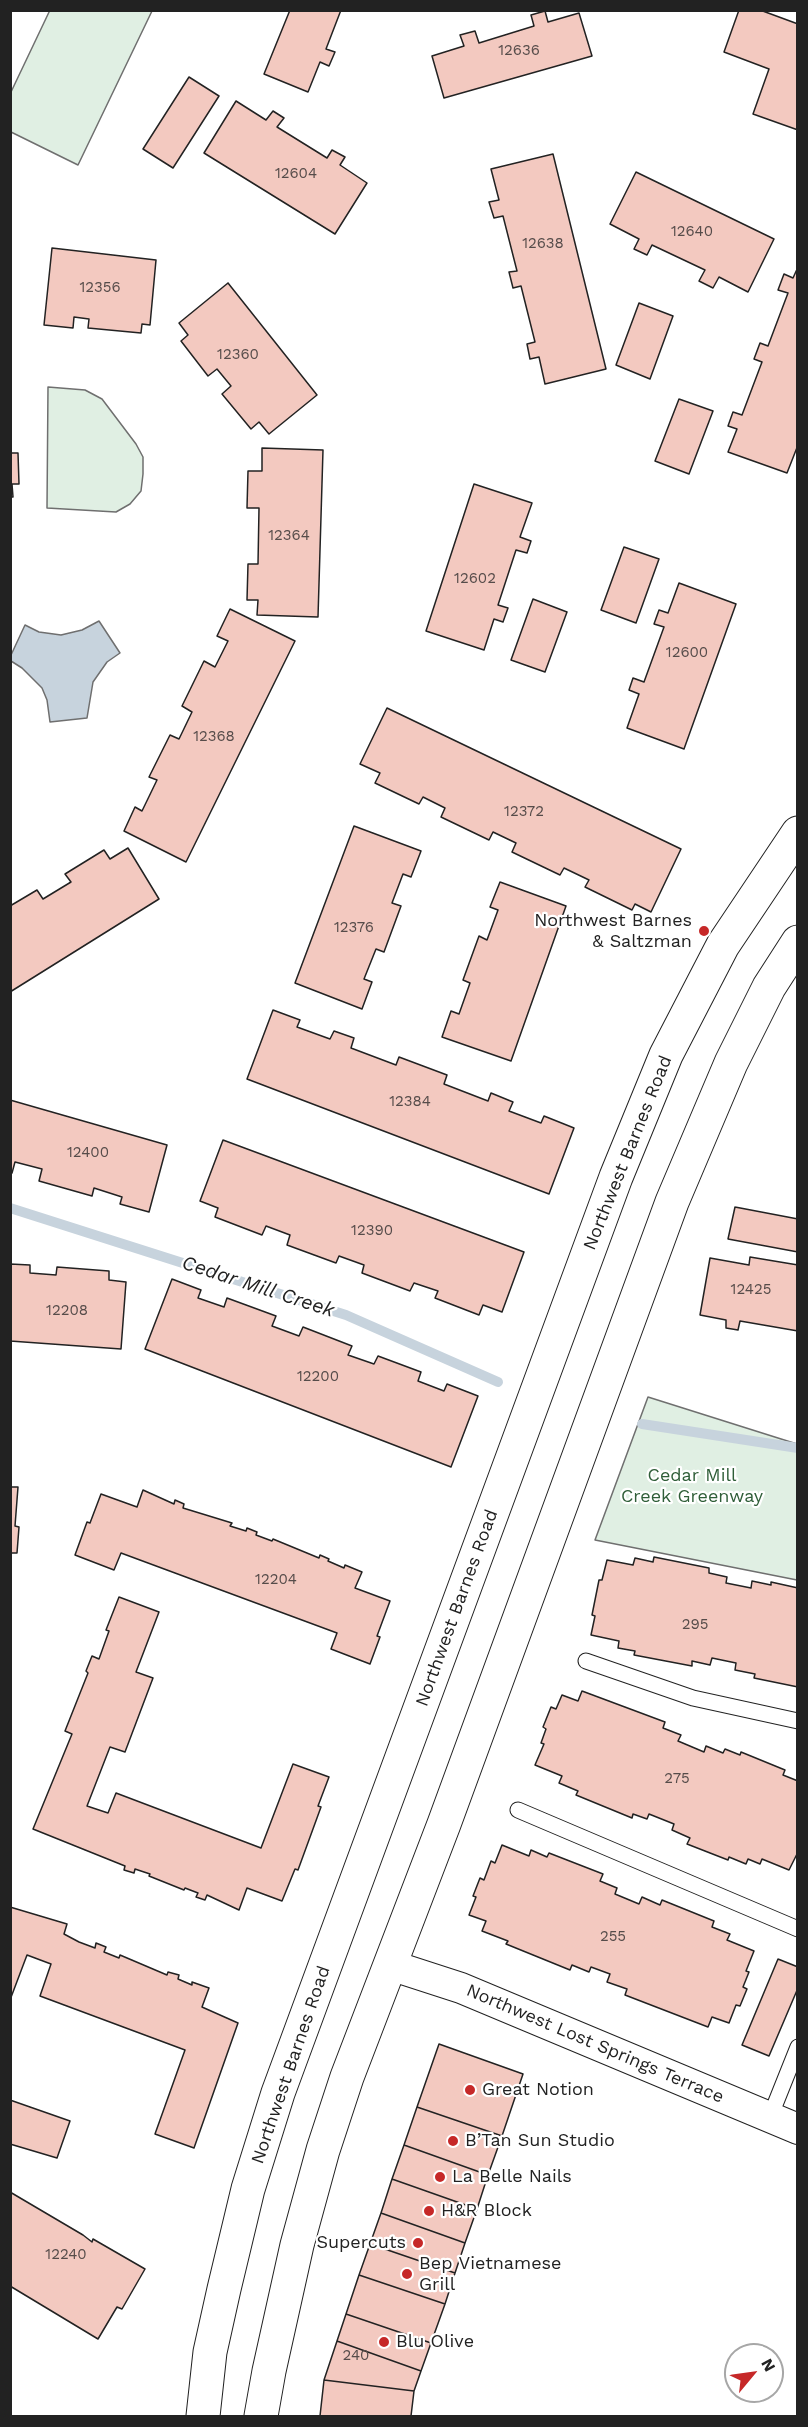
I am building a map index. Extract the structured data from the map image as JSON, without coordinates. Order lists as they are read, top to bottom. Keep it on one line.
{"streets":{"main road":["Northwest Barnes Road"],"street":["Northwest Lost Springs Terrace"]},"water":["Cedar Mill Creek"],"parks":["Cedar Mill Creek Greenway"],"places":["Northwest Barnes & Saltzman","Great Notion","B’Tan Sun Studio","La Belle Nails","H&R Block","Supercuts","Bep Vietnamese Grill","Blu Olive"],"house_numbers":["12636","12604","12640","12638","12356","12360","12364","12602","12600","12368","12372","12376","12384","12400","12390","12425","12208","12200","12204","295","275","255","12240","240"],"north":"top right"}
